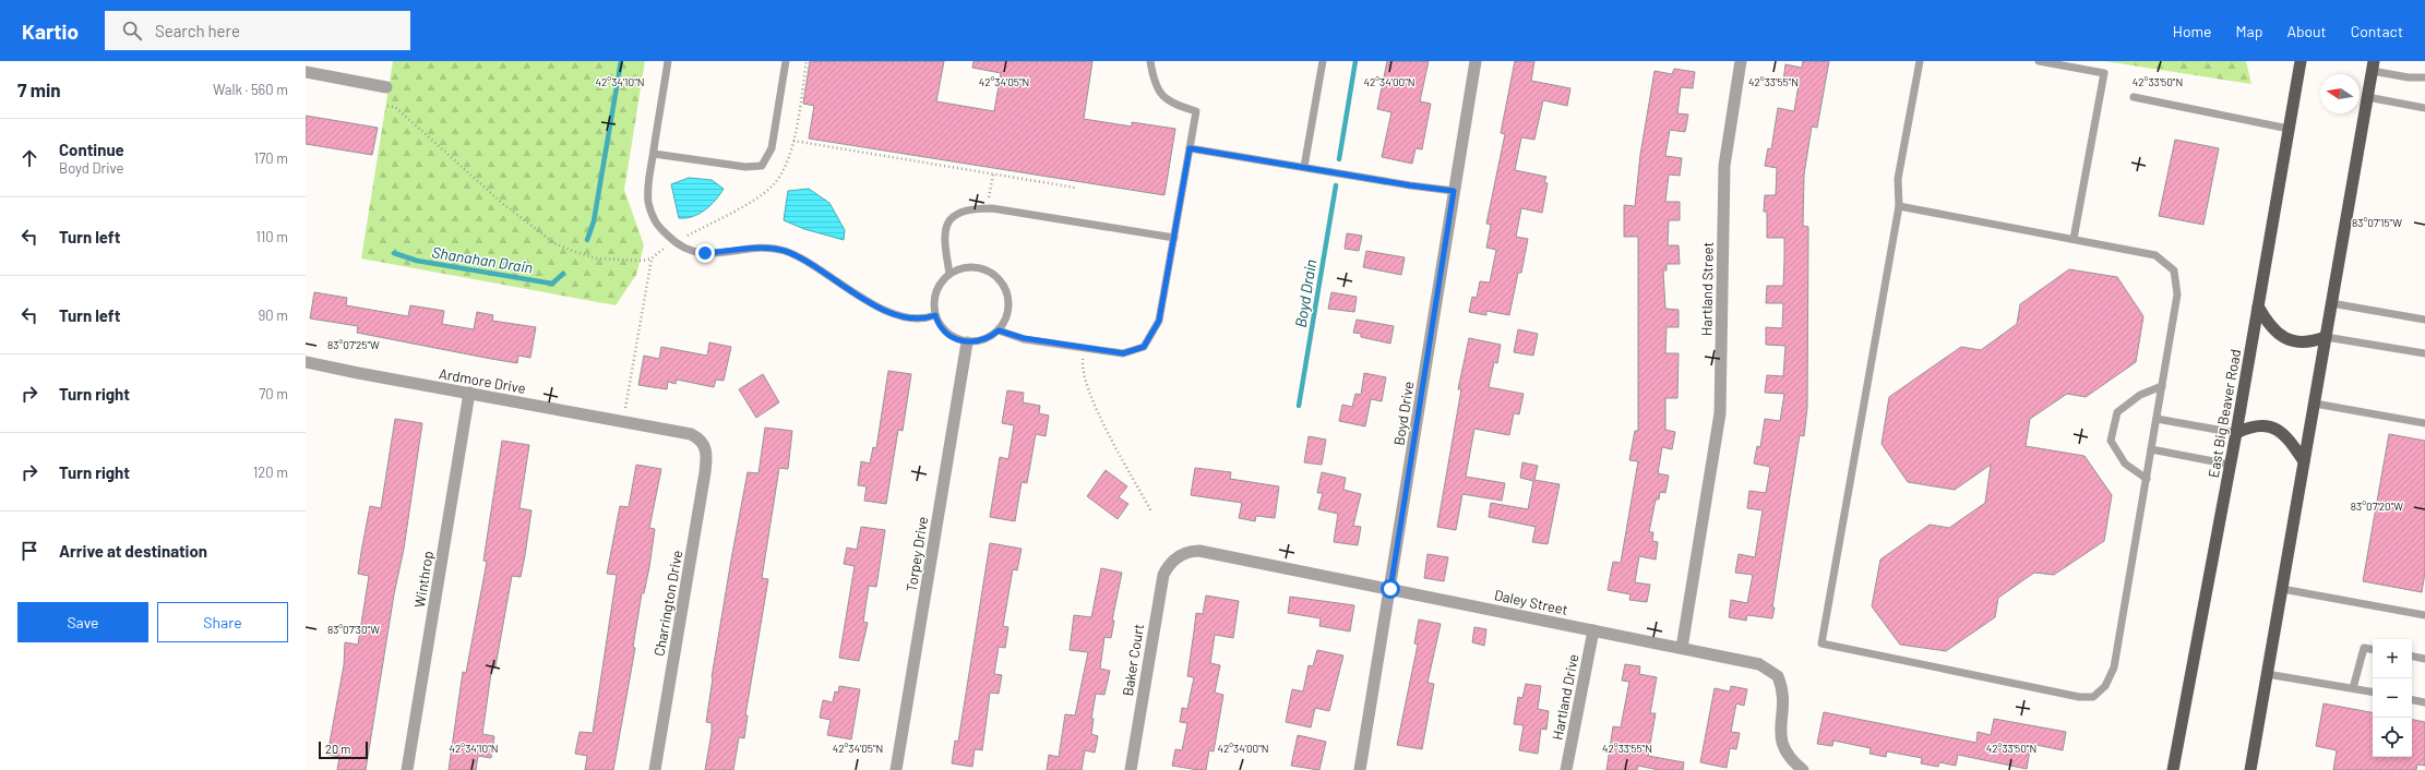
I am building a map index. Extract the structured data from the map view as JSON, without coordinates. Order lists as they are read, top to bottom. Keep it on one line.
{"streets":{"main road":["East Big Beaver Road"],"street":["Hartland Street","Ardmore Drive","Boyd Drive","Torpey Drive","Winthrop","Daley Street","Charrington Drive","Baker Court","Hartland Drive"]},"crossings":[["Hartland Street","Daley Street"],["Ardmore Drive","Winthrop"],["Ardmore Drive","Charrington Drive"],["Boyd Drive","Daley Street"],["Daley Street","Baker Court"],["Daley Street","Hartland Drive"]],"water":["Shanahan Drain","Boyd Drain"],"scale_bar":"20 m","north":"left","page":{"header":"Kartio","search":"Search here","nav":["Home","Map","About","Contact"],"heading":["7 min","Walk · 560 m"],"list":[["Continue","Boyd Drive","170 m"],["Turn left","110 m"],["Turn left","90 m"],["Turn right","70 m"],["Turn right","120 m"],"Arrive at destination"],"buttons":["Save","Share"],"map_buttons":["+","−"],"scale":"20 m"},"coordinates":["42°34'10\"N","42°34'05\"N","42°34'00\"N","42°33'55\"N","42°33'50\"N","83°07'15\"W","83°07'25\"W","83°07'20\"W","83°07'30\"W"]}
